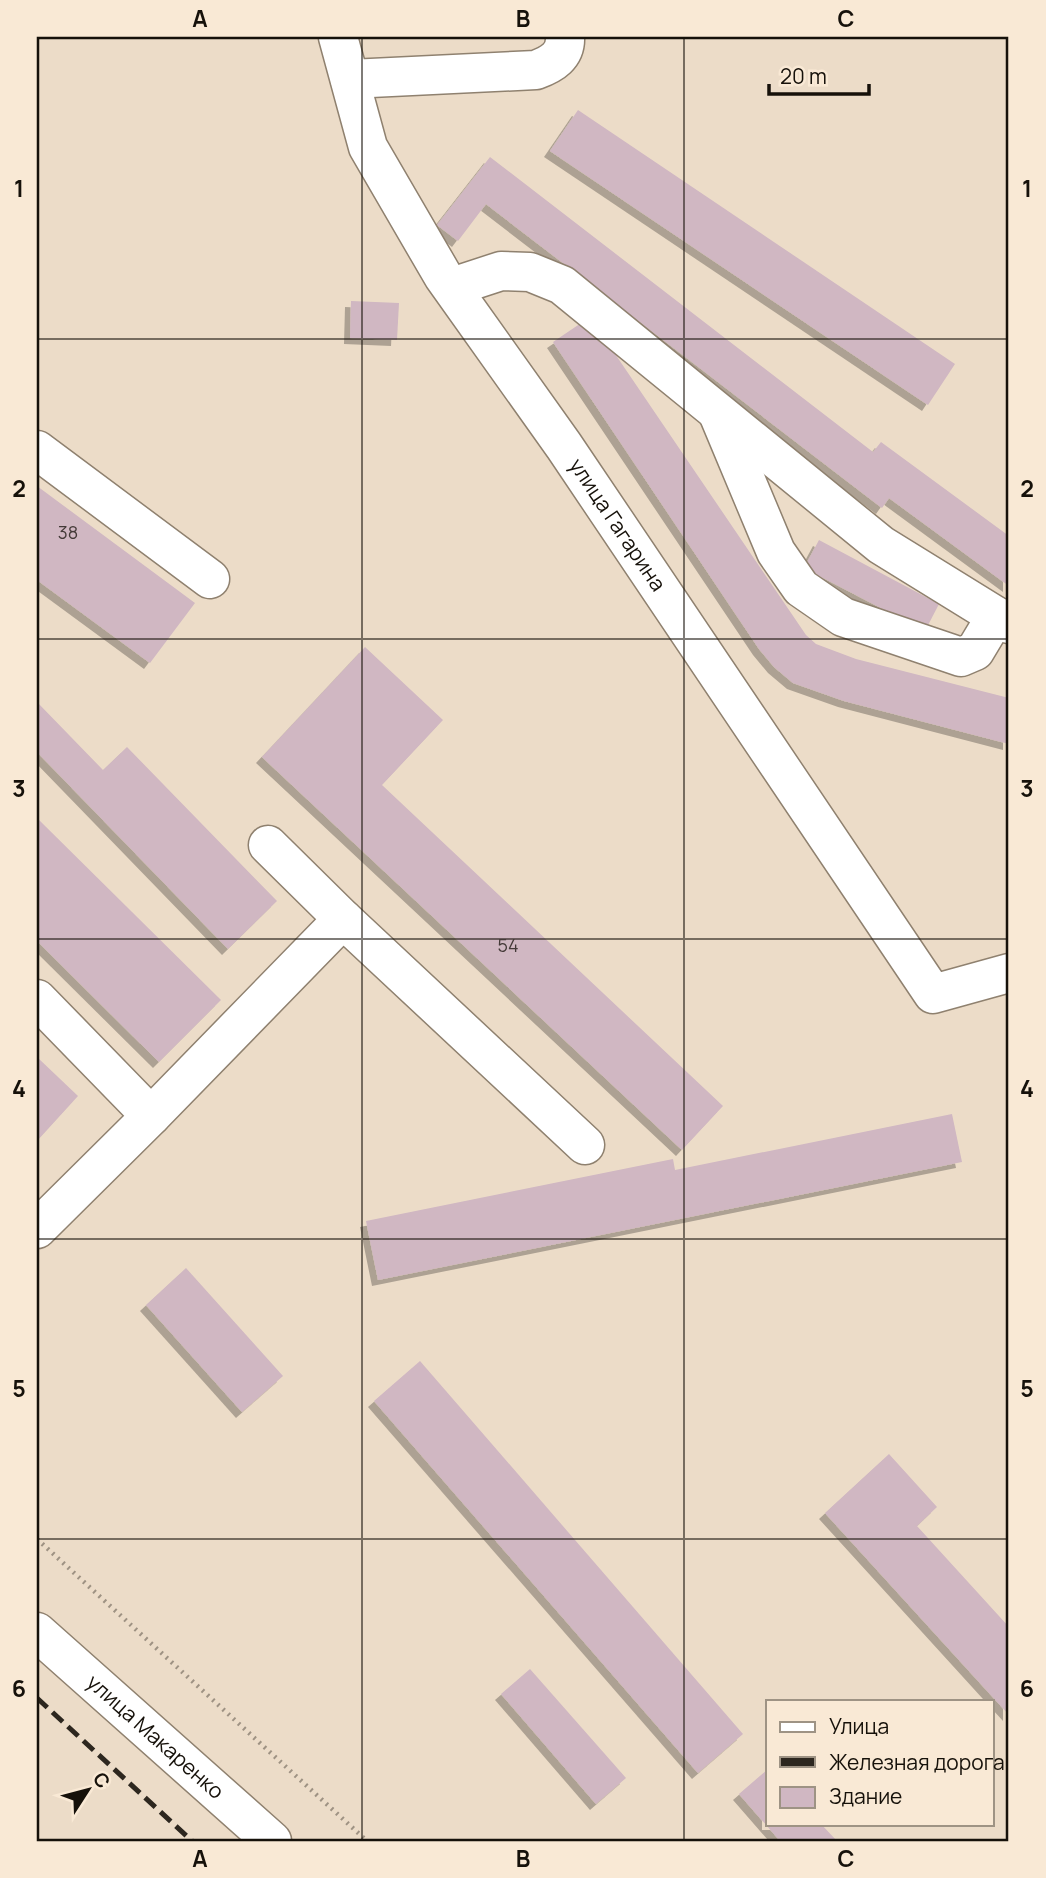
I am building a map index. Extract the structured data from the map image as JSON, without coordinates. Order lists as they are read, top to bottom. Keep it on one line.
{"streets":{"street":["улица Гагарина","улица Макаренко"]},"house_numbers":["38","54"],"legend":["Улица","Железная дорога","Здание"],"scale_bar":"20 m","north":"top right","grid":{"columns":["A","B","C"],"rows":["1","2","3","4","5","6"]}}
